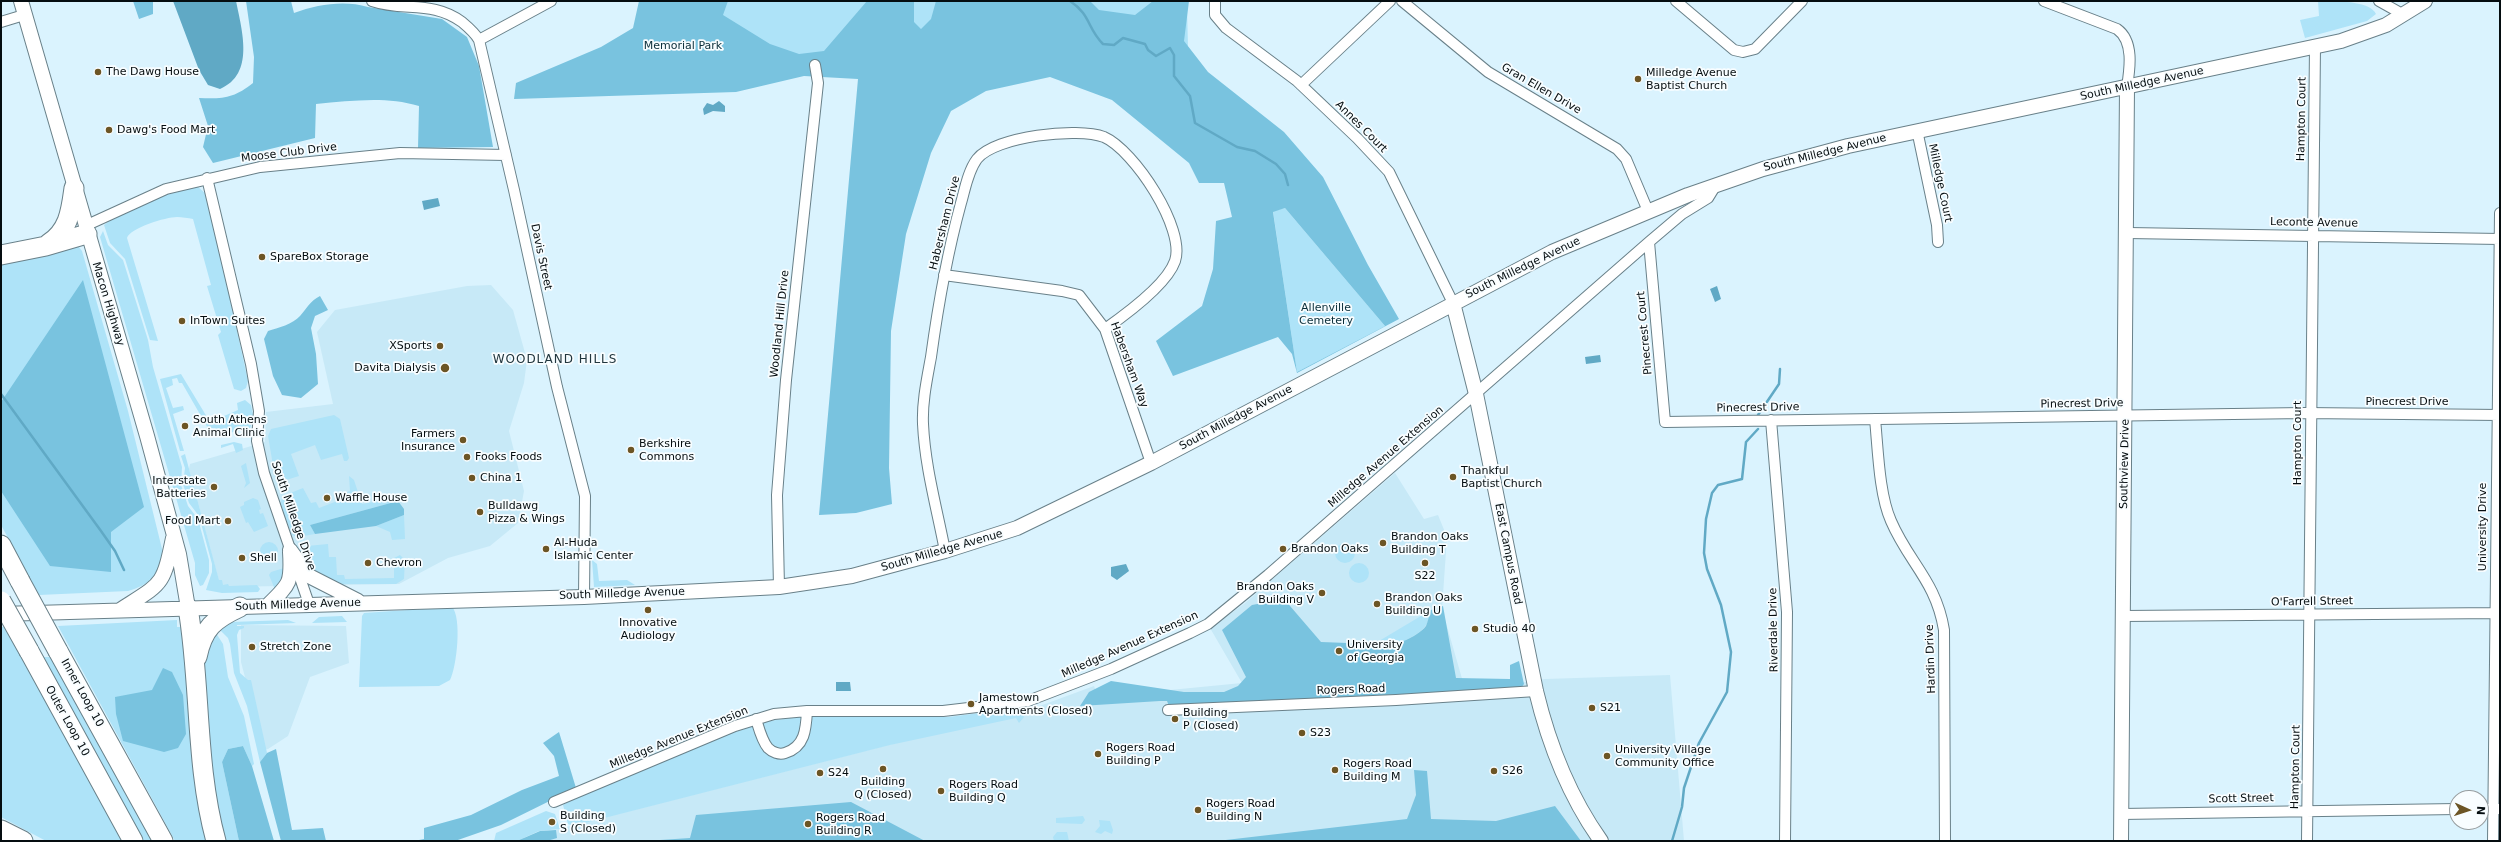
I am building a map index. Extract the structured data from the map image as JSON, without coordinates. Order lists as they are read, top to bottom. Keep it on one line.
{"streets":{"highway":["Inner Loop 10","Outer Loop 10"],"main road":["South Milledge Avenue","Macon Highway","Southview Drive","East Campus Road"],"street":["Gran Ellen Drive","Hampton Court","Annes Court","Moose Club Drive","Milledge Court","Habersham Drive","Leconte Avenue","Davis Street","Woodland Hill Drive","Pinecrest Court","Habersham Way","Pinecrest Drive","Milledge Avenue Extension","South Milledge Drive","University Drive","O'Farrell Street","Riverdale Drive","Hardin Drive","Rogers Road","Scott Street"]},"crossings":[["South Milledge Avenue","Gran Ellen Drive"],["South Milledge Avenue","Hampton Court"],["South Milledge Avenue","Annes Court"],["South Milledge Avenue","Milledge Court"],["South Milledge Avenue","Habersham Drive"],["South Milledge Avenue","Davis Street"],["South Milledge Avenue","Macon Highway"],["South Milledge Avenue","Woodland Hill Drive"],["South Milledge Avenue","Habersham Way"],["South Milledge Avenue","Milledge Avenue Extension"],["South Milledge Avenue","Southview Drive"],["South Milledge Avenue","South Milledge Drive"],["South Milledge Avenue","East Campus Road"],["Hampton Court","Leconte Avenue"],["Hampton Court","Pinecrest Drive"],["Hampton Court","O'Farrell Street"],["Hampton Court","Scott Street"],["Annes Court","East Campus Road"],["Moose Club Drive","Davis Street"],["Moose Club Drive","Macon Highway"],["Moose Club Drive","South Milledge Drive"],["Habersham Drive","Habersham Way"],["Leconte Avenue","Southview Drive"],["Leconte Avenue","University Drive"],["Pinecrest Court","Pinecrest Drive"],["Pinecrest Court","Milledge Avenue Extension"],["Pinecrest Drive","Southview Drive"],["Pinecrest Drive","University Drive"],["Pinecrest Drive","Riverdale Drive"],["Pinecrest Drive","Hardin Drive"],["Milledge Avenue Extension","East Campus Road"],["Southview Drive","O'Farrell Street"],["Southview Drive","Scott Street"],["University Drive","O'Farrell Street"],["East Campus Road","Rogers Road"]],"districts":["WOODLAND HILLS"],"parks":["Memorial Park","Allenville Cemetery"],"places":["The Dawg House","Milledge Avenue Baptist Church","Dawg's Food Mart","SpareBox Storage","InTown Suites","XSports","Davita Dialysis","South Athens Animal Clinic","Farmers Insurance","Berkshire Commons","Fooks Foods","Thankful Baptist Church","China 1","Interstate Batteries","Waffle House","Bulldawg Pizza & Wings","Food Mart","Brandon Oaks Building T","Al-Huda Islamic Center","Brandon Oaks","Shell","Chevron","S22","Brandon Oaks Building V","Brandon Oaks Building U","Innovative Audiology","Studio 40","Stretch Zone","University of Georgia","Jamestown Apartments (Closed)","S21","Building P (Closed)","S23","Rogers Road Building P","University Village Community Office","Building Q (Closed)","Rogers Road Building M","S26","S24","Rogers Road Building Q","Rogers Road Building N","Building S (Closed)","Rogers Road Building R"],"north":"right"}
